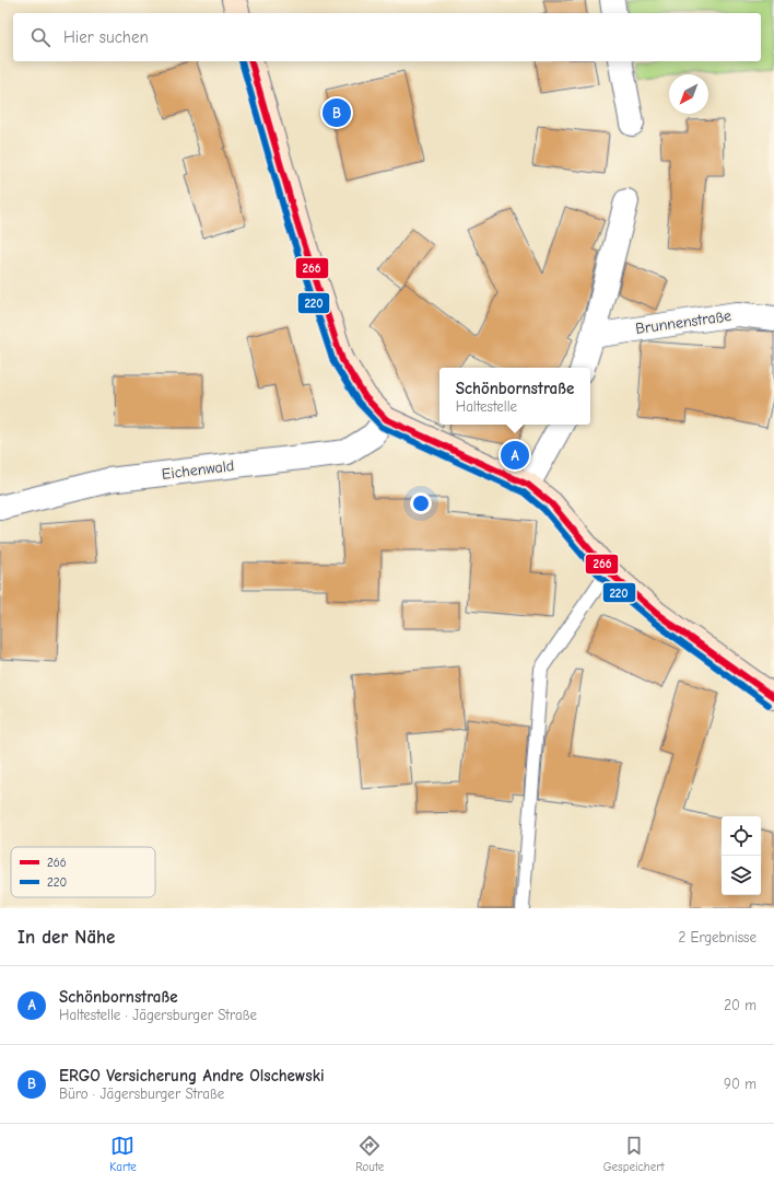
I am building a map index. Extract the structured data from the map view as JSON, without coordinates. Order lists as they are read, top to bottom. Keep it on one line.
{"streets":{"street":["Brunnenstraße","Eichenwald"]},"lines":["transit line 266","transit line 220"],"legend":["266","220"],"north":"bottom left","page":{"search":"Hier suchen","pins":["B","A"],"popup":["Schönbornstraße","Haltestelle"],"heading":["In der Nähe","2 Ergebnisse"],"list":[{"mark":"A","name":"Schönbornstraße","note":"Haltestelle · Jägersburger Straße","value":"20 m"},{"mark":"B","name":"ERGO Versicherung Andre Olschewski","note":"Büro · Jägersburger Straße","value":"90 m"}],"nav":["Karte","Route","Gespeichert"]}}
